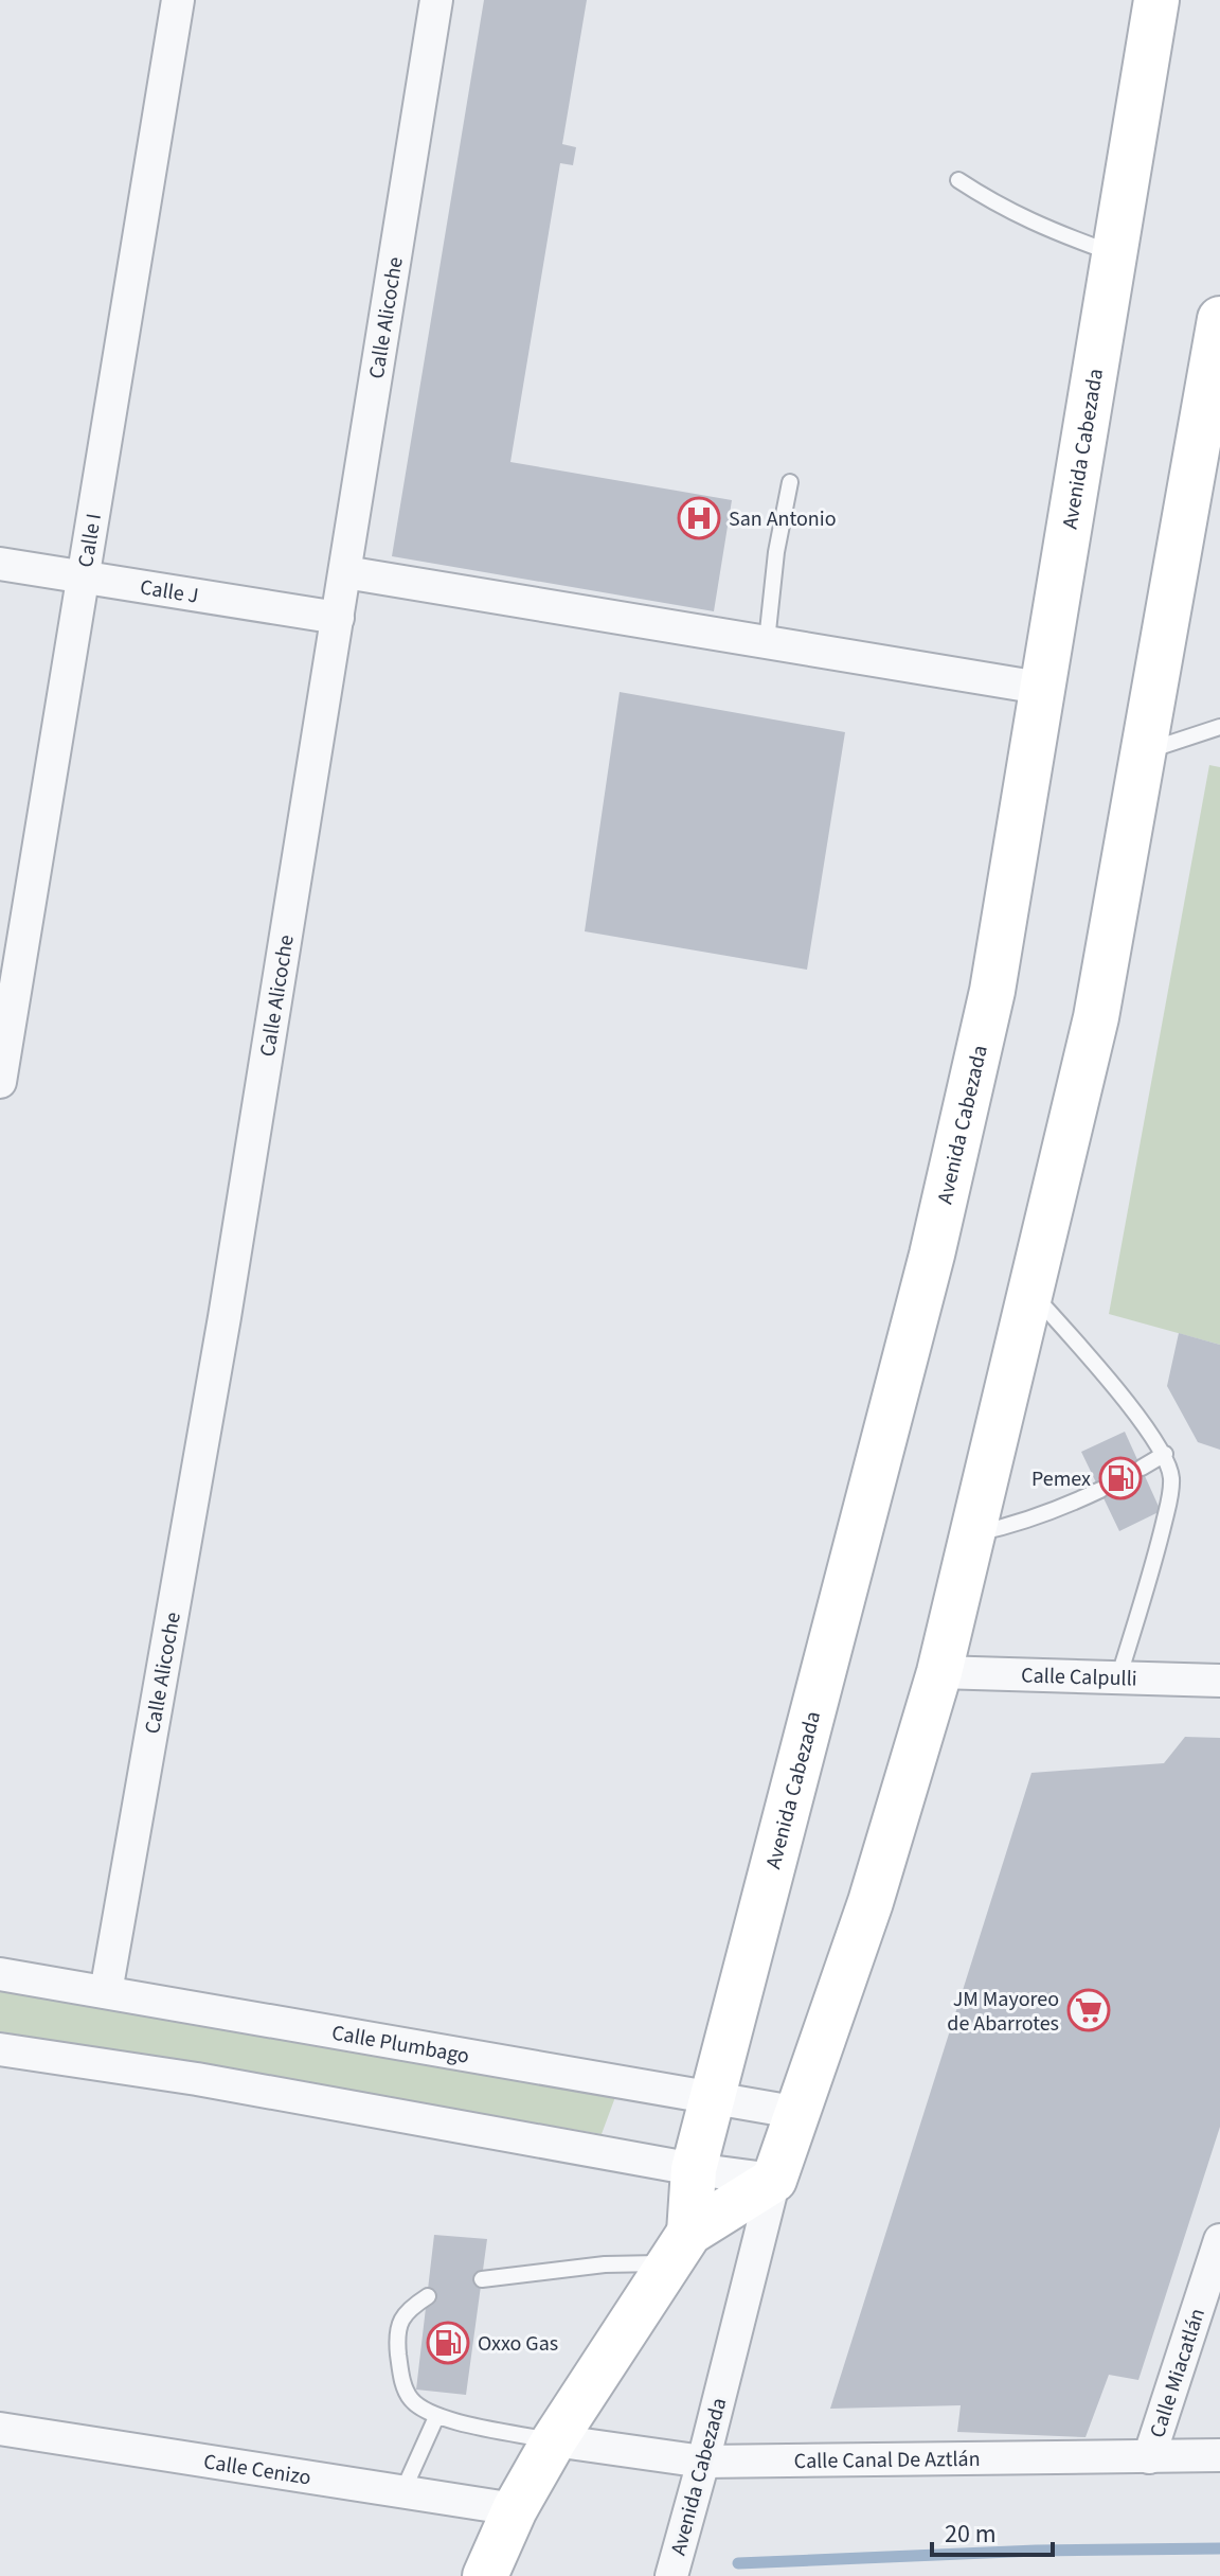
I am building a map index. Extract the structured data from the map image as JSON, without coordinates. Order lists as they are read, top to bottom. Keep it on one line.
{"streets":{"main road":["Avenida Cabezada"],"street":["Calle Alicoche","Calle I","Calle J","Calle Calpulli","Calle Plumbago","Calle Miacatlán","Calle Canal De Aztlán","Calle Cenizo"]},"crossings":[["Calle Alicoche","Calle J"],["Calle Alicoche","Calle Plumbago"],["Avenida Cabezada","Calle Calpulli"],["Avenida Cabezada","Calle Plumbago"],["Avenida Cabezada","Calle Canal De Aztlán"],["Avenida Cabezada","Calle Cenizo"],["Calle I","Calle J"],["Calle Miacatlán","Calle Canal De Aztlán"]],"places":{"hospital":["San Antonio"],"fuel station":["Pemex","Oxxo Gas"],"supermarket":["JM Mayoreo de Abarrotes"]},"scale_bar":"20 m"}
